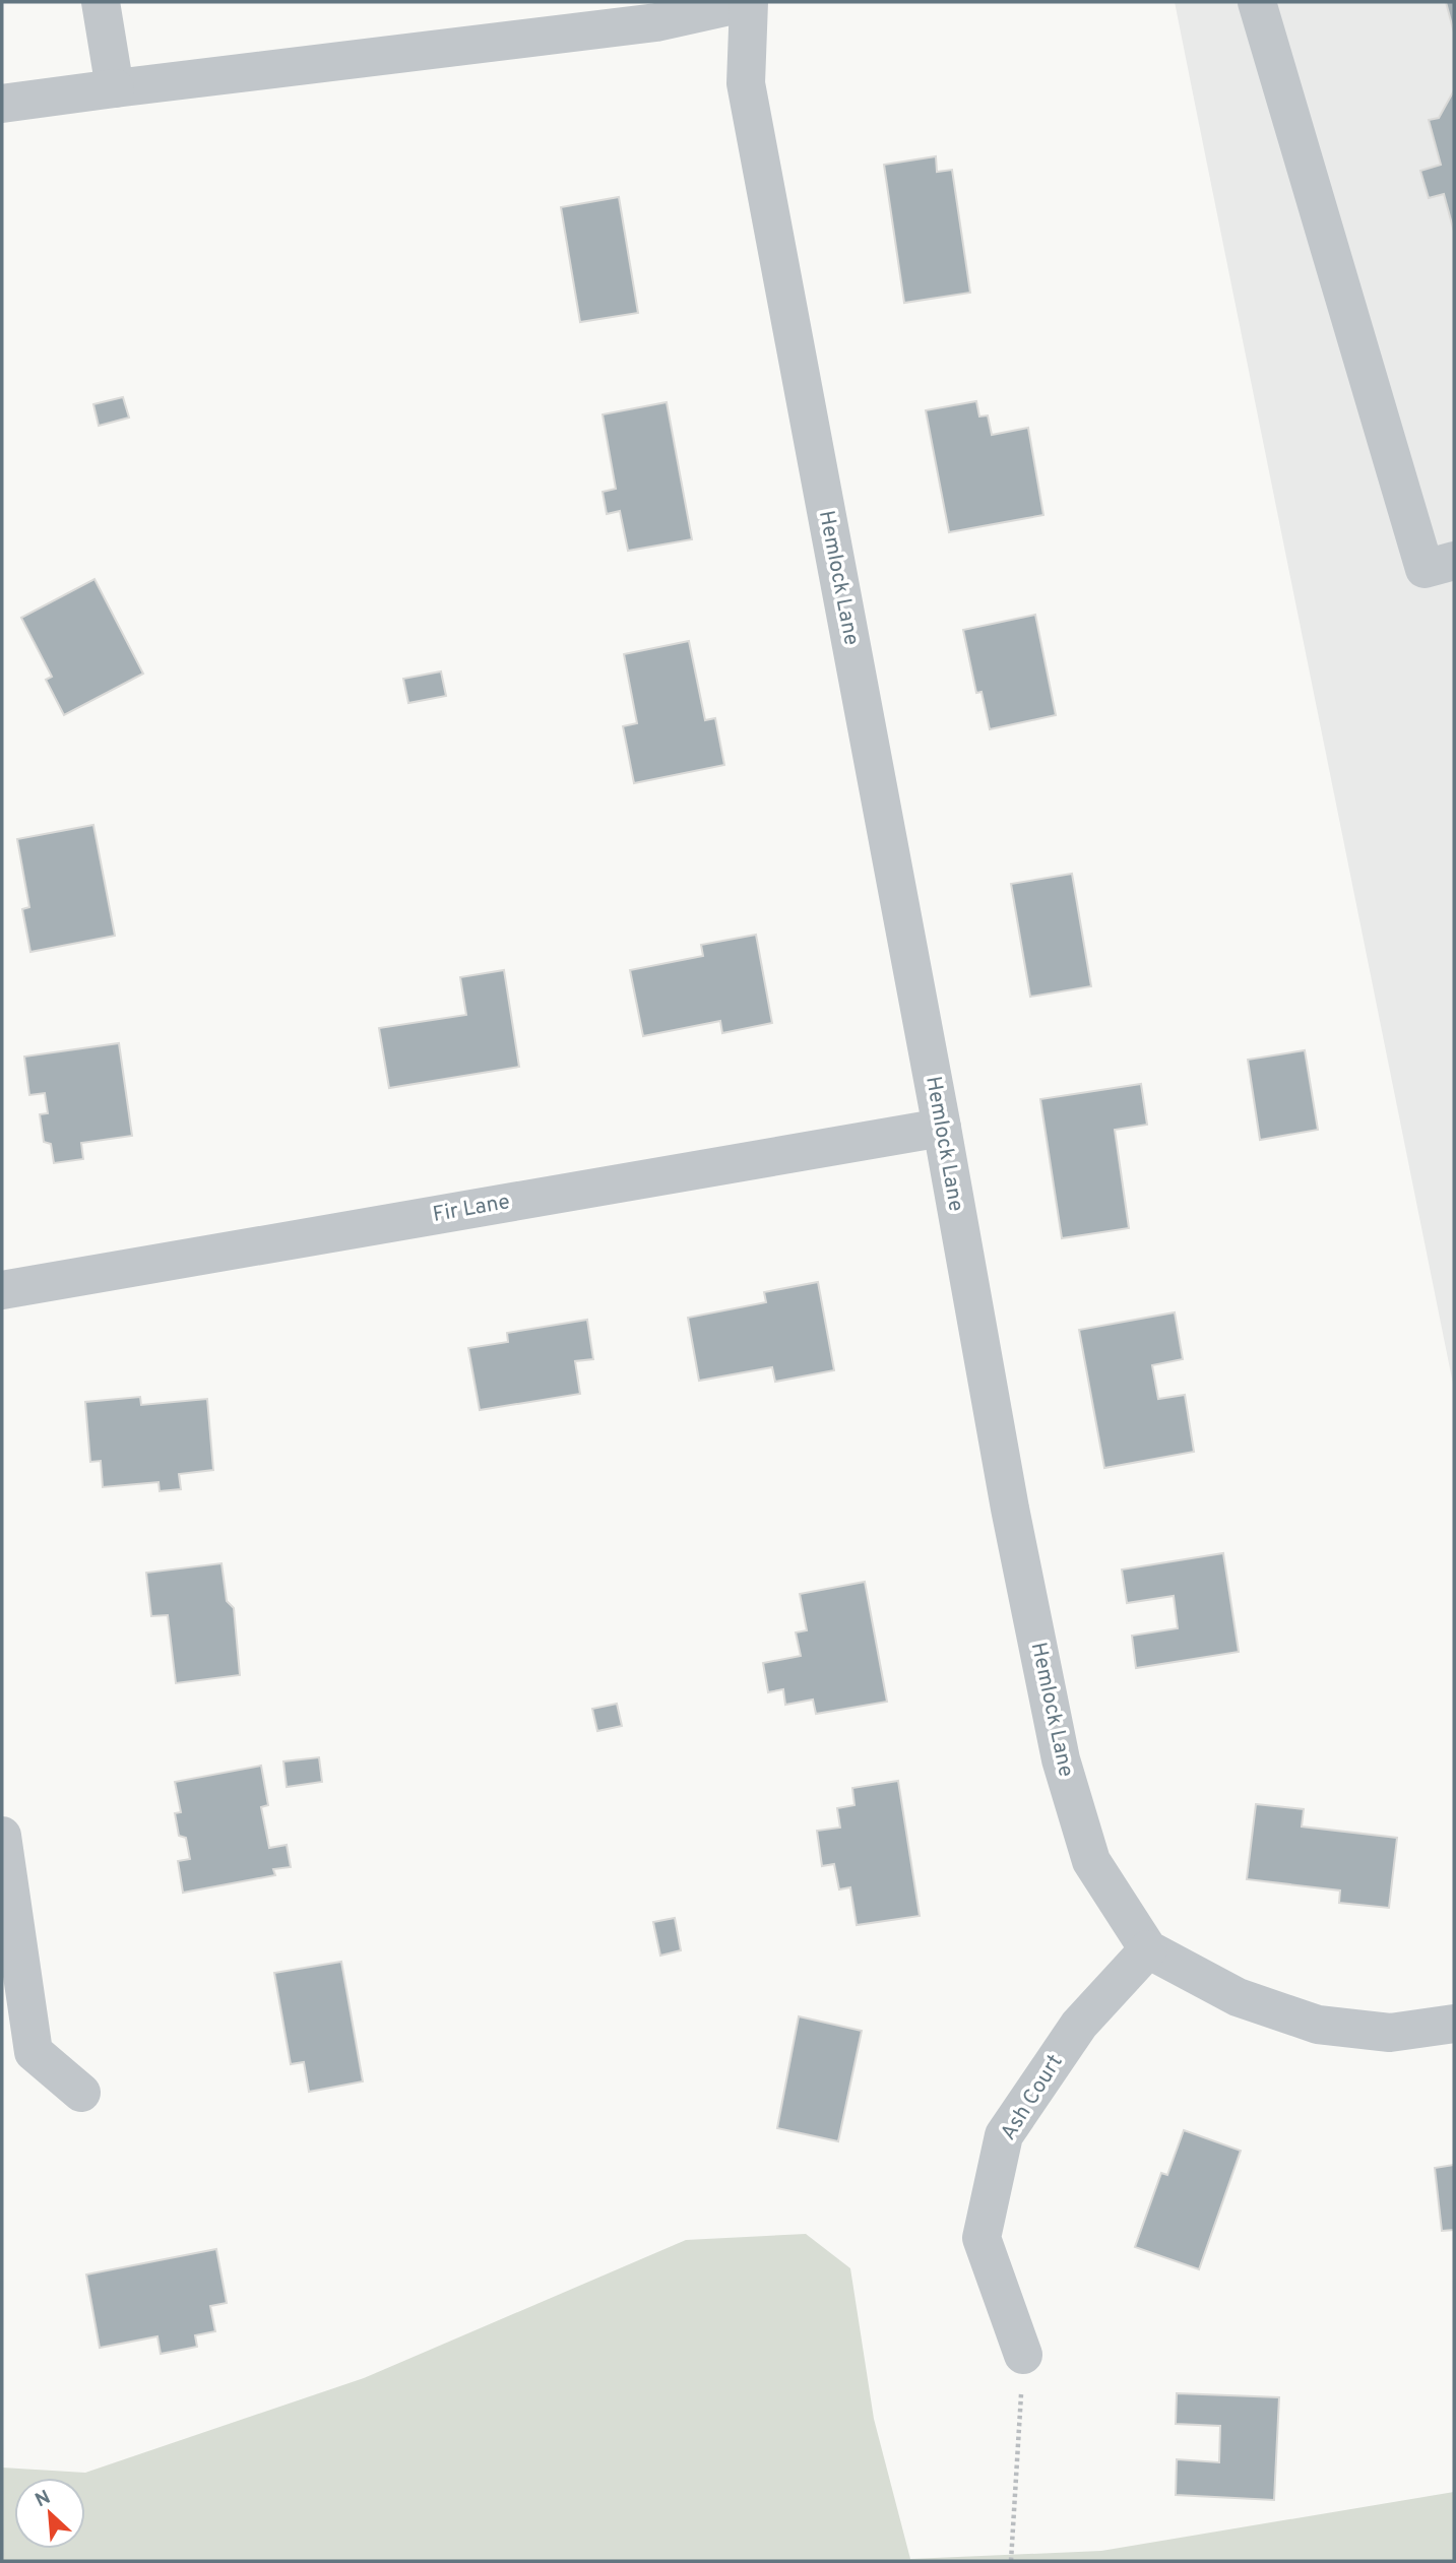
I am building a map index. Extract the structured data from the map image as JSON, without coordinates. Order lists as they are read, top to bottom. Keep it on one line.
{"streets":{"street":["Hemlock Lane","Fir Lane","Ash Court"]},"crossings":[["Hemlock Lane","Fir Lane"],["Hemlock Lane","Ash Court"]],"north":"top left"}
